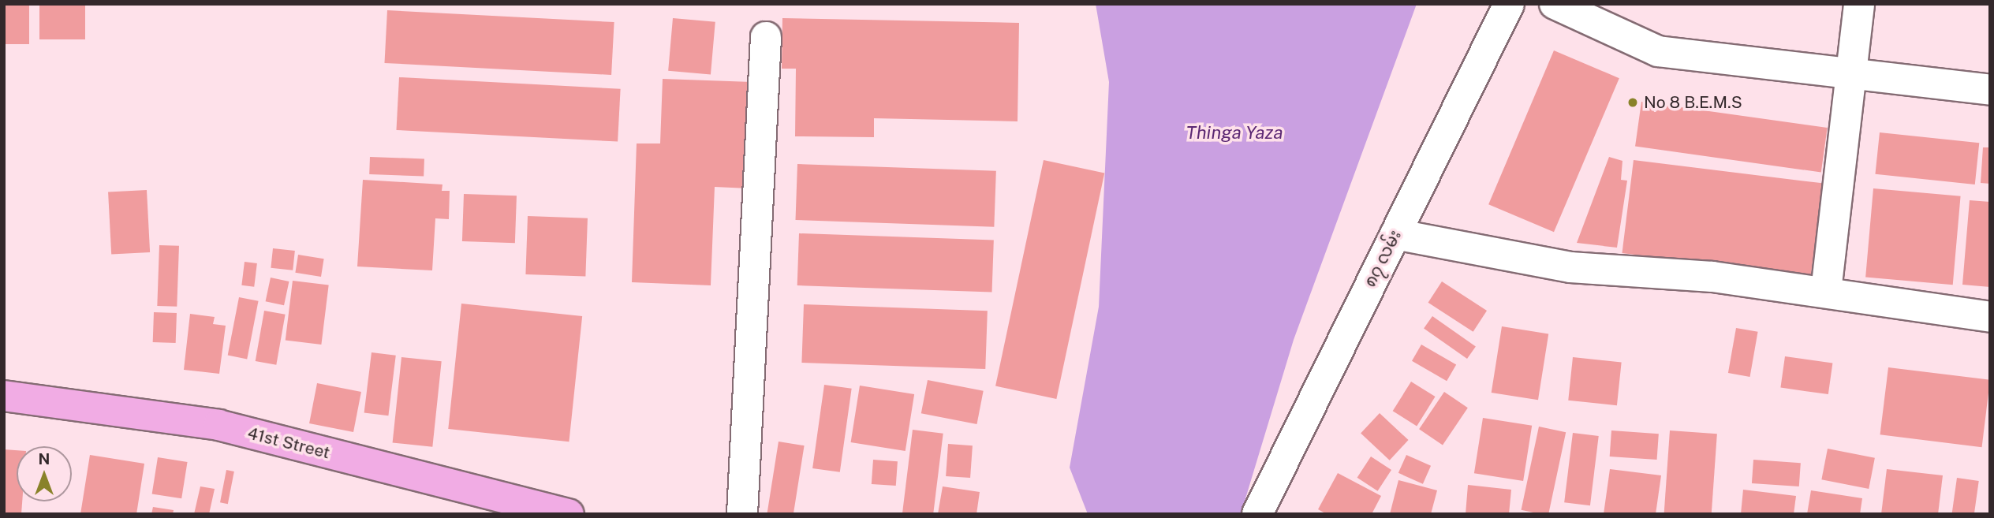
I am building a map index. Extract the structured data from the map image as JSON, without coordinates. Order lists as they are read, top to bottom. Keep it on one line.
{"streets":{"main road":["41st Street"],"street":["၈၇ လမ်း"]},"water":["Thinga Yaza"],"places":["No 8 B.E.M.S"],"north":"top"}
